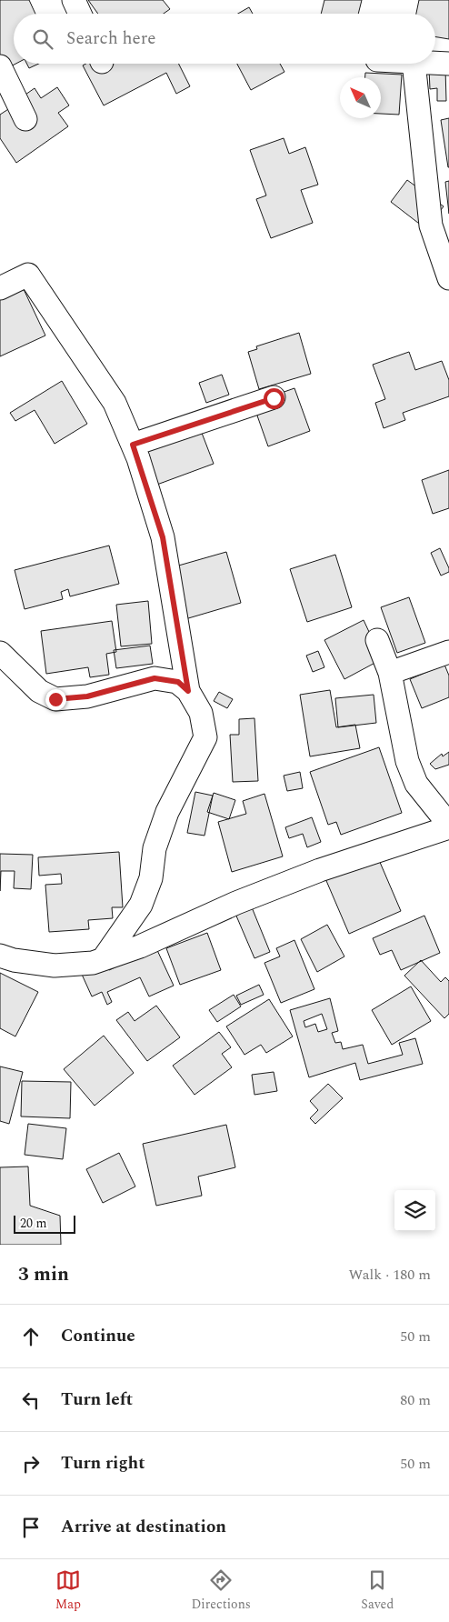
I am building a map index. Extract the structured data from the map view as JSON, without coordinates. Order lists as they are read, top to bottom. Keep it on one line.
{"scale_bar":"20 m","north":"top left","page":{"search":"Search here","scale":"20 m","heading":["3 min","Walk · 180 m"],"list":[["Continue","50 m"],["Turn left","80 m"],["Turn right","50 m"],"Arrive at destination"],"nav":["Map","Directions","Saved"]}}
